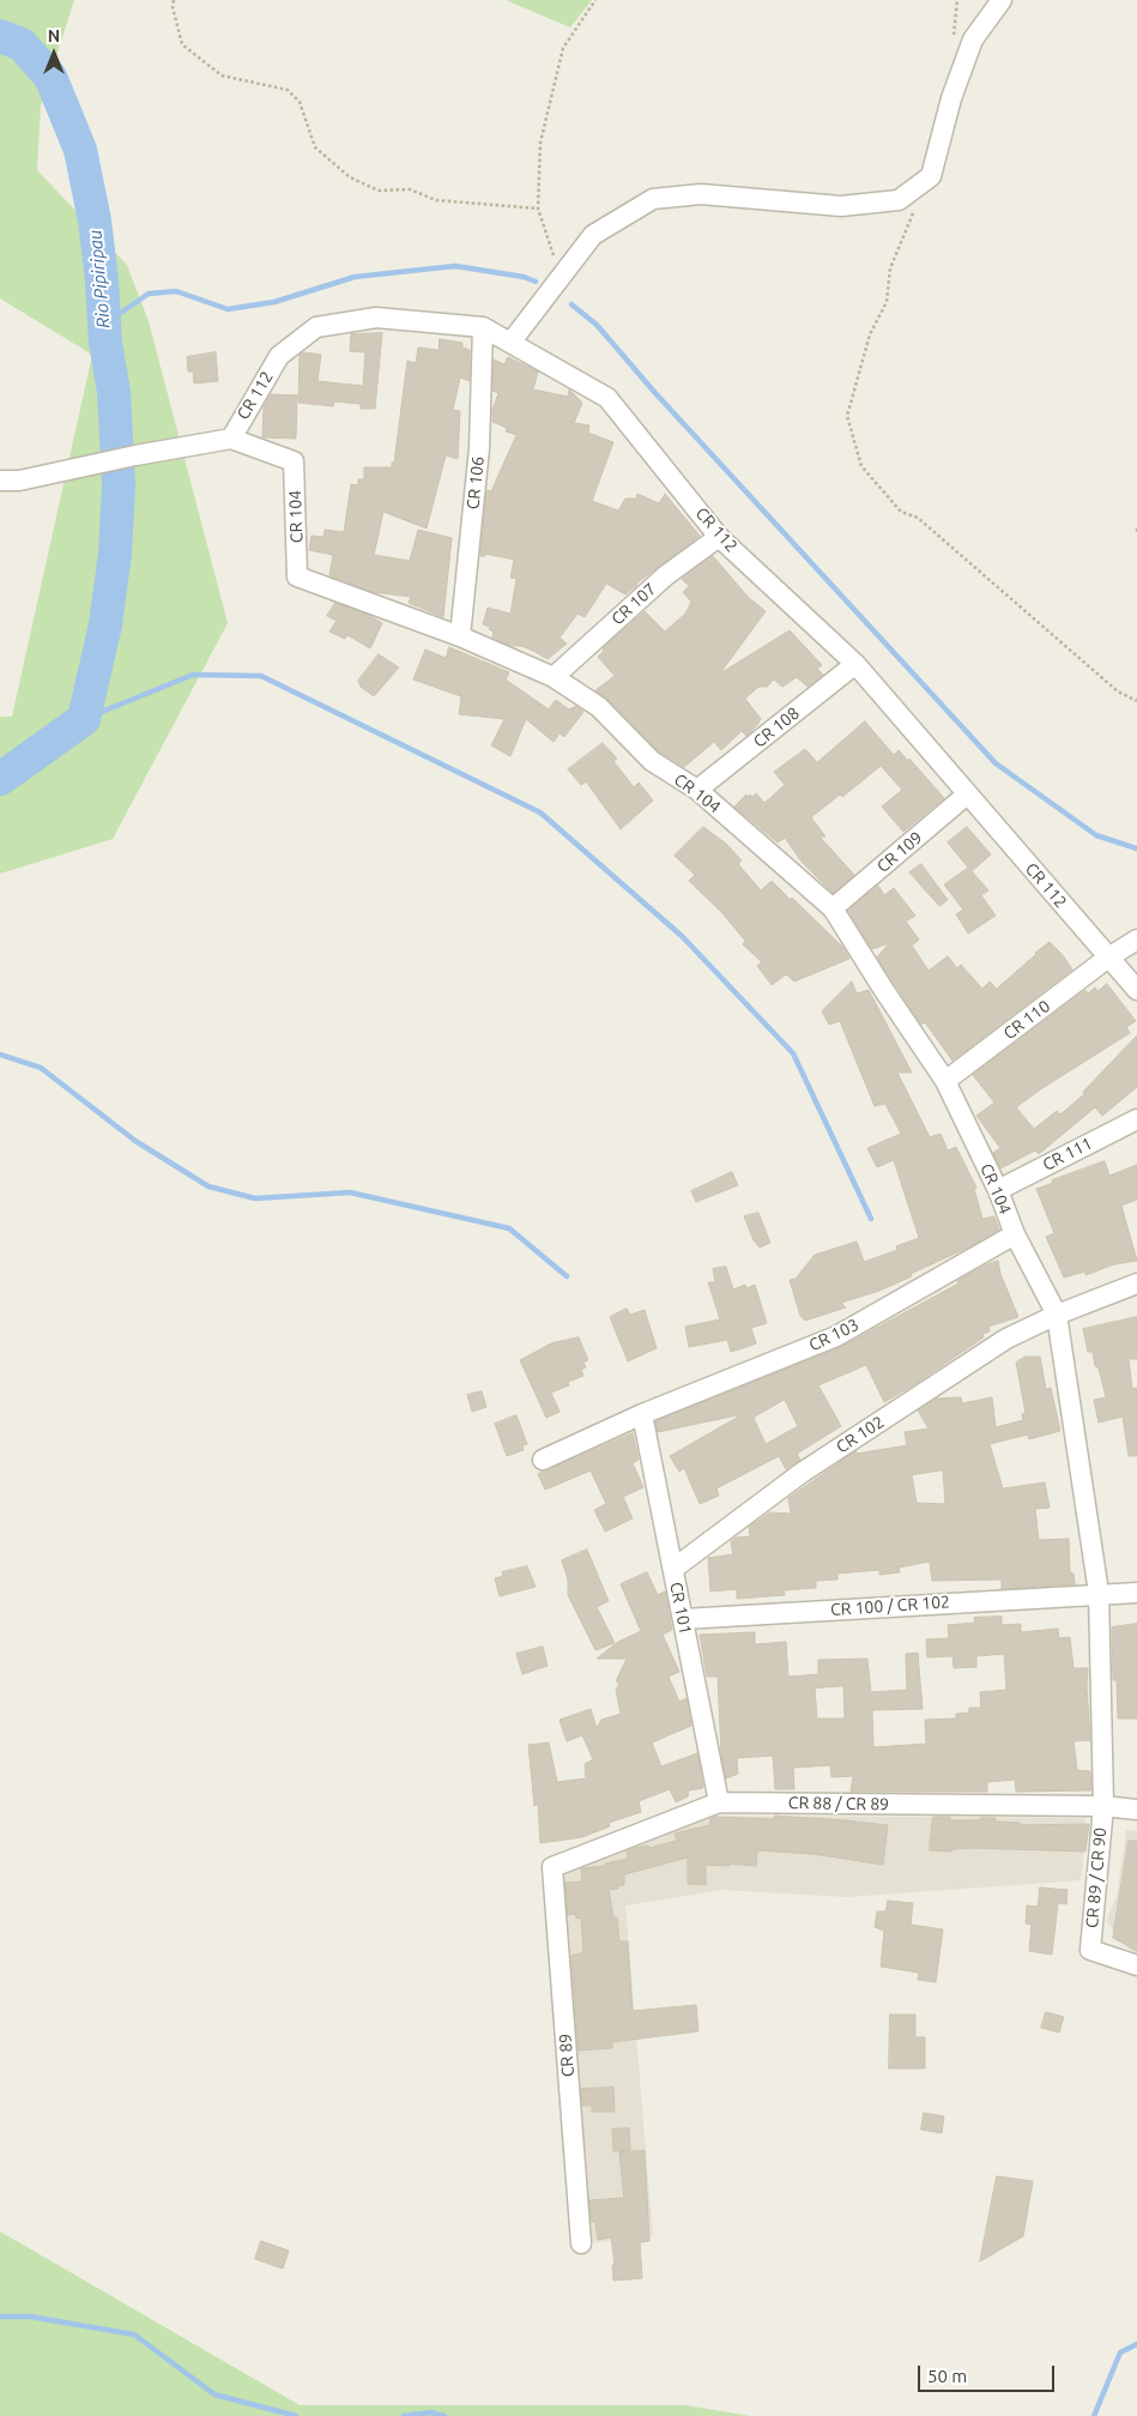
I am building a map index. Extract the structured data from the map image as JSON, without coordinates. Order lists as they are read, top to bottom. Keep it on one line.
{"streets":{"street":["CR 112","CR 106","CR 104","CR 107","CR 108","CR 109","CR 110","CR 111","CR 103","CR 102","CR 100 / CR 102","CR 101","CR 88 / CR 89","CR 89 / CR 90","CR 89"]},"crossings":[["CR 112","CR 106"],["CR 112","CR 104"],["CR 112","CR 107"],["CR 112","CR 108"],["CR 112","CR 109"],["CR 112","CR 110"],["CR 106","CR 104"],["CR 104","CR 107"],["CR 104","CR 108"],["CR 104","CR 109"],["CR 104","CR 110"],["CR 104","CR 111"],["CR 104","CR 103"],["CR 104","CR 102"],["CR 104","CR 100 / CR 102"],["CR 104","CR 89 / CR 90"],["CR 103","CR 101"],["CR 102","CR 101"],["CR 100 / CR 102","CR 101"],["CR 100 / CR 102","CR 89 / CR 90"],["CR 101","CR 88 / CR 89"],["CR 88 / CR 89","CR 89 / CR 90"],["CR 88 / CR 89","CR 89"]],"water":["Rio Pipiripau"],"scale_bar":"50 m","north":"top"}
